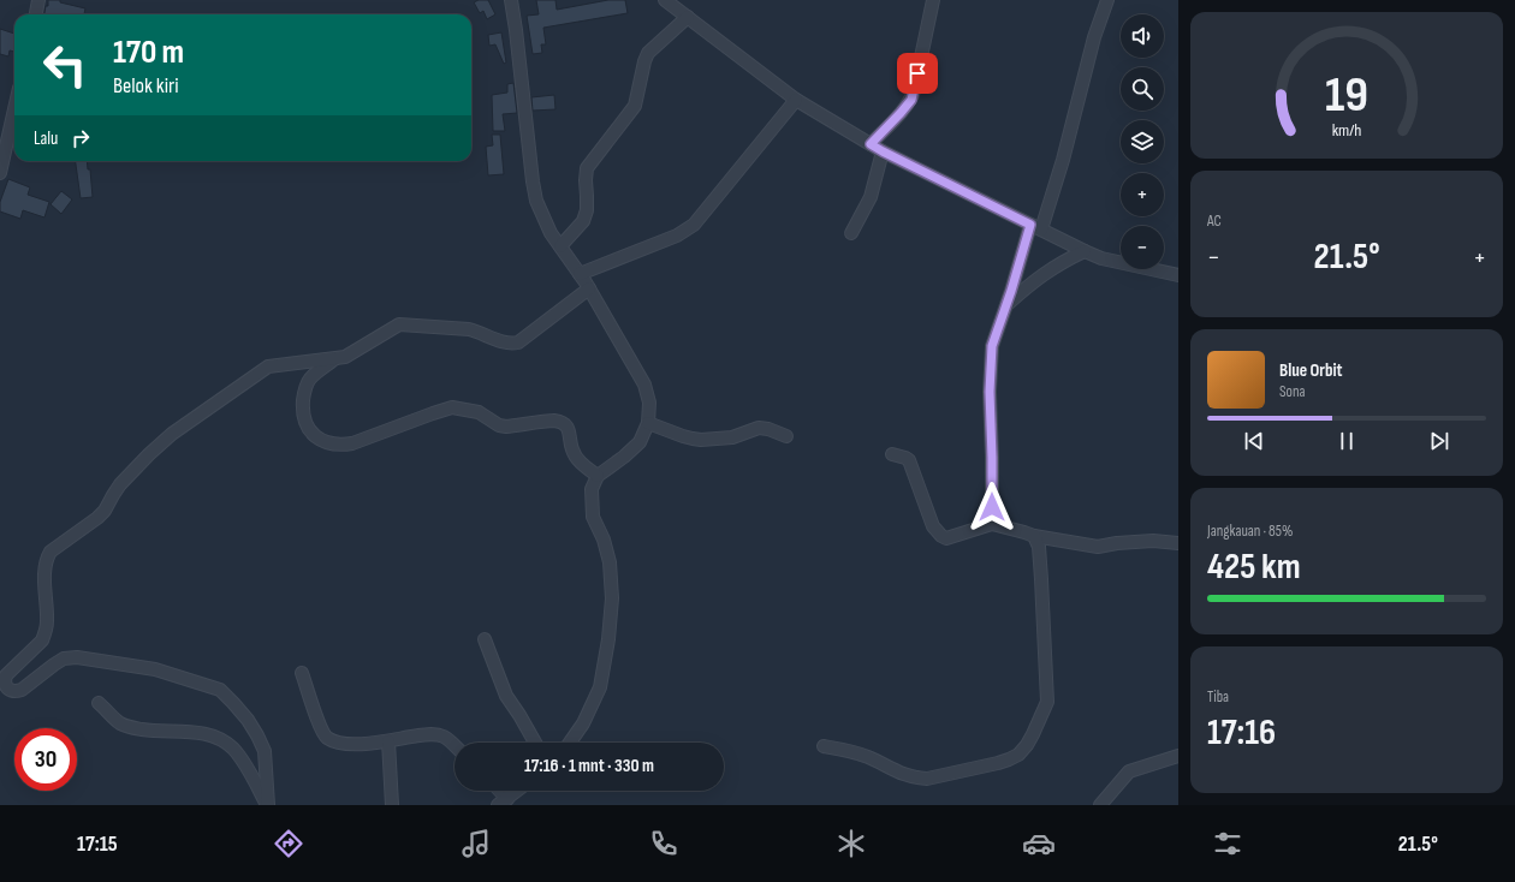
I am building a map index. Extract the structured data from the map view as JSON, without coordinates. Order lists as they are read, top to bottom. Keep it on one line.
{"page":{"map_buttons":["+","−"],"turn":["170 m","Belok kiri"],"then":"Lalu","tile":["AC",["Jangkauan · 85%","425 km"],["Tiba","17:16"]],"heat":["−","21.5°","+"],"song":["Blue Orbit","Sona"],"limit":"30","trip":"17:16 · 1 mnt · 330 m","tabs":["17:15","21.5°"],"gauge":["19","km/h"]}}
